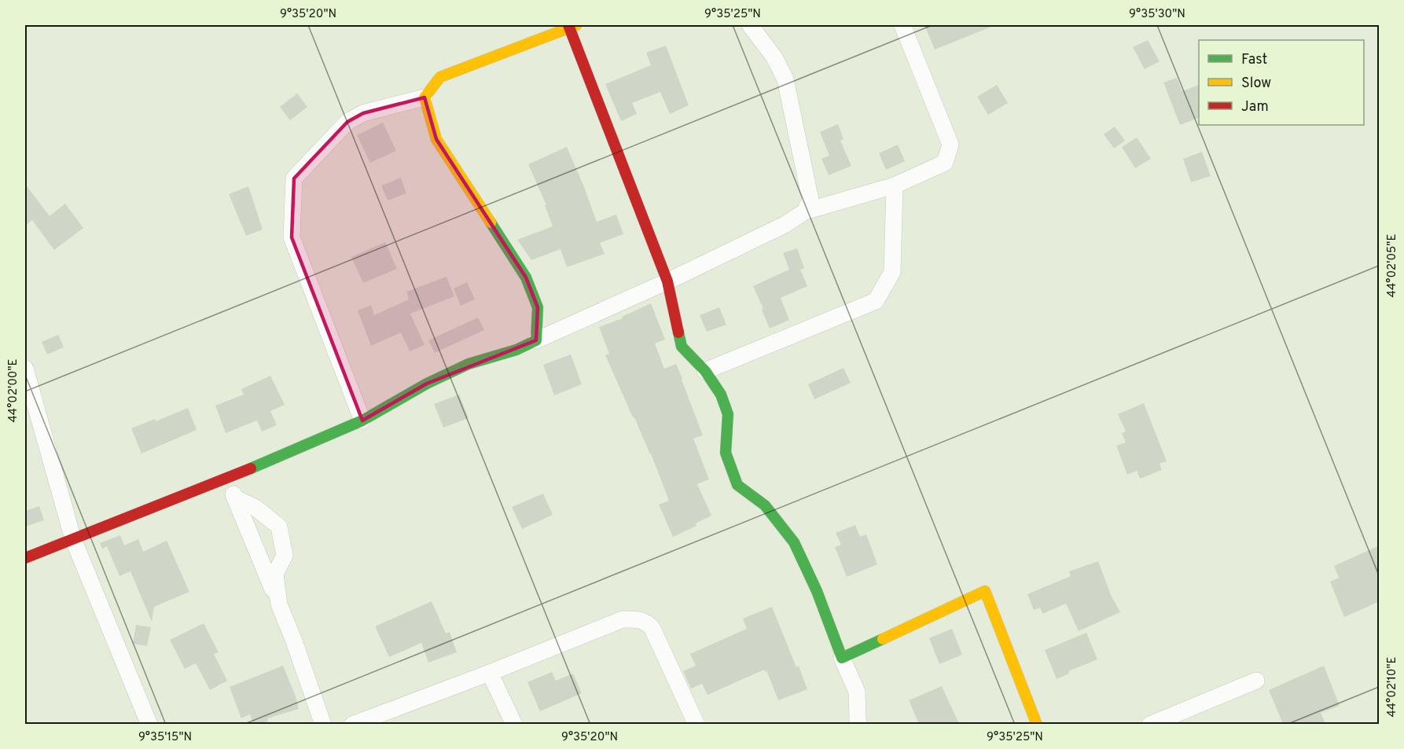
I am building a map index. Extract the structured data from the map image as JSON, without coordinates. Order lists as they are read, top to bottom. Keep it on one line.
{"legend":["Fast","Slow","Jam"],"coordinates":["9°35'20\"N","9°35'25\"N","9°35'30\"N","44°02'05\"E","44°02'00\"E","44°02'10\"E","9°35'15\"N"]}
